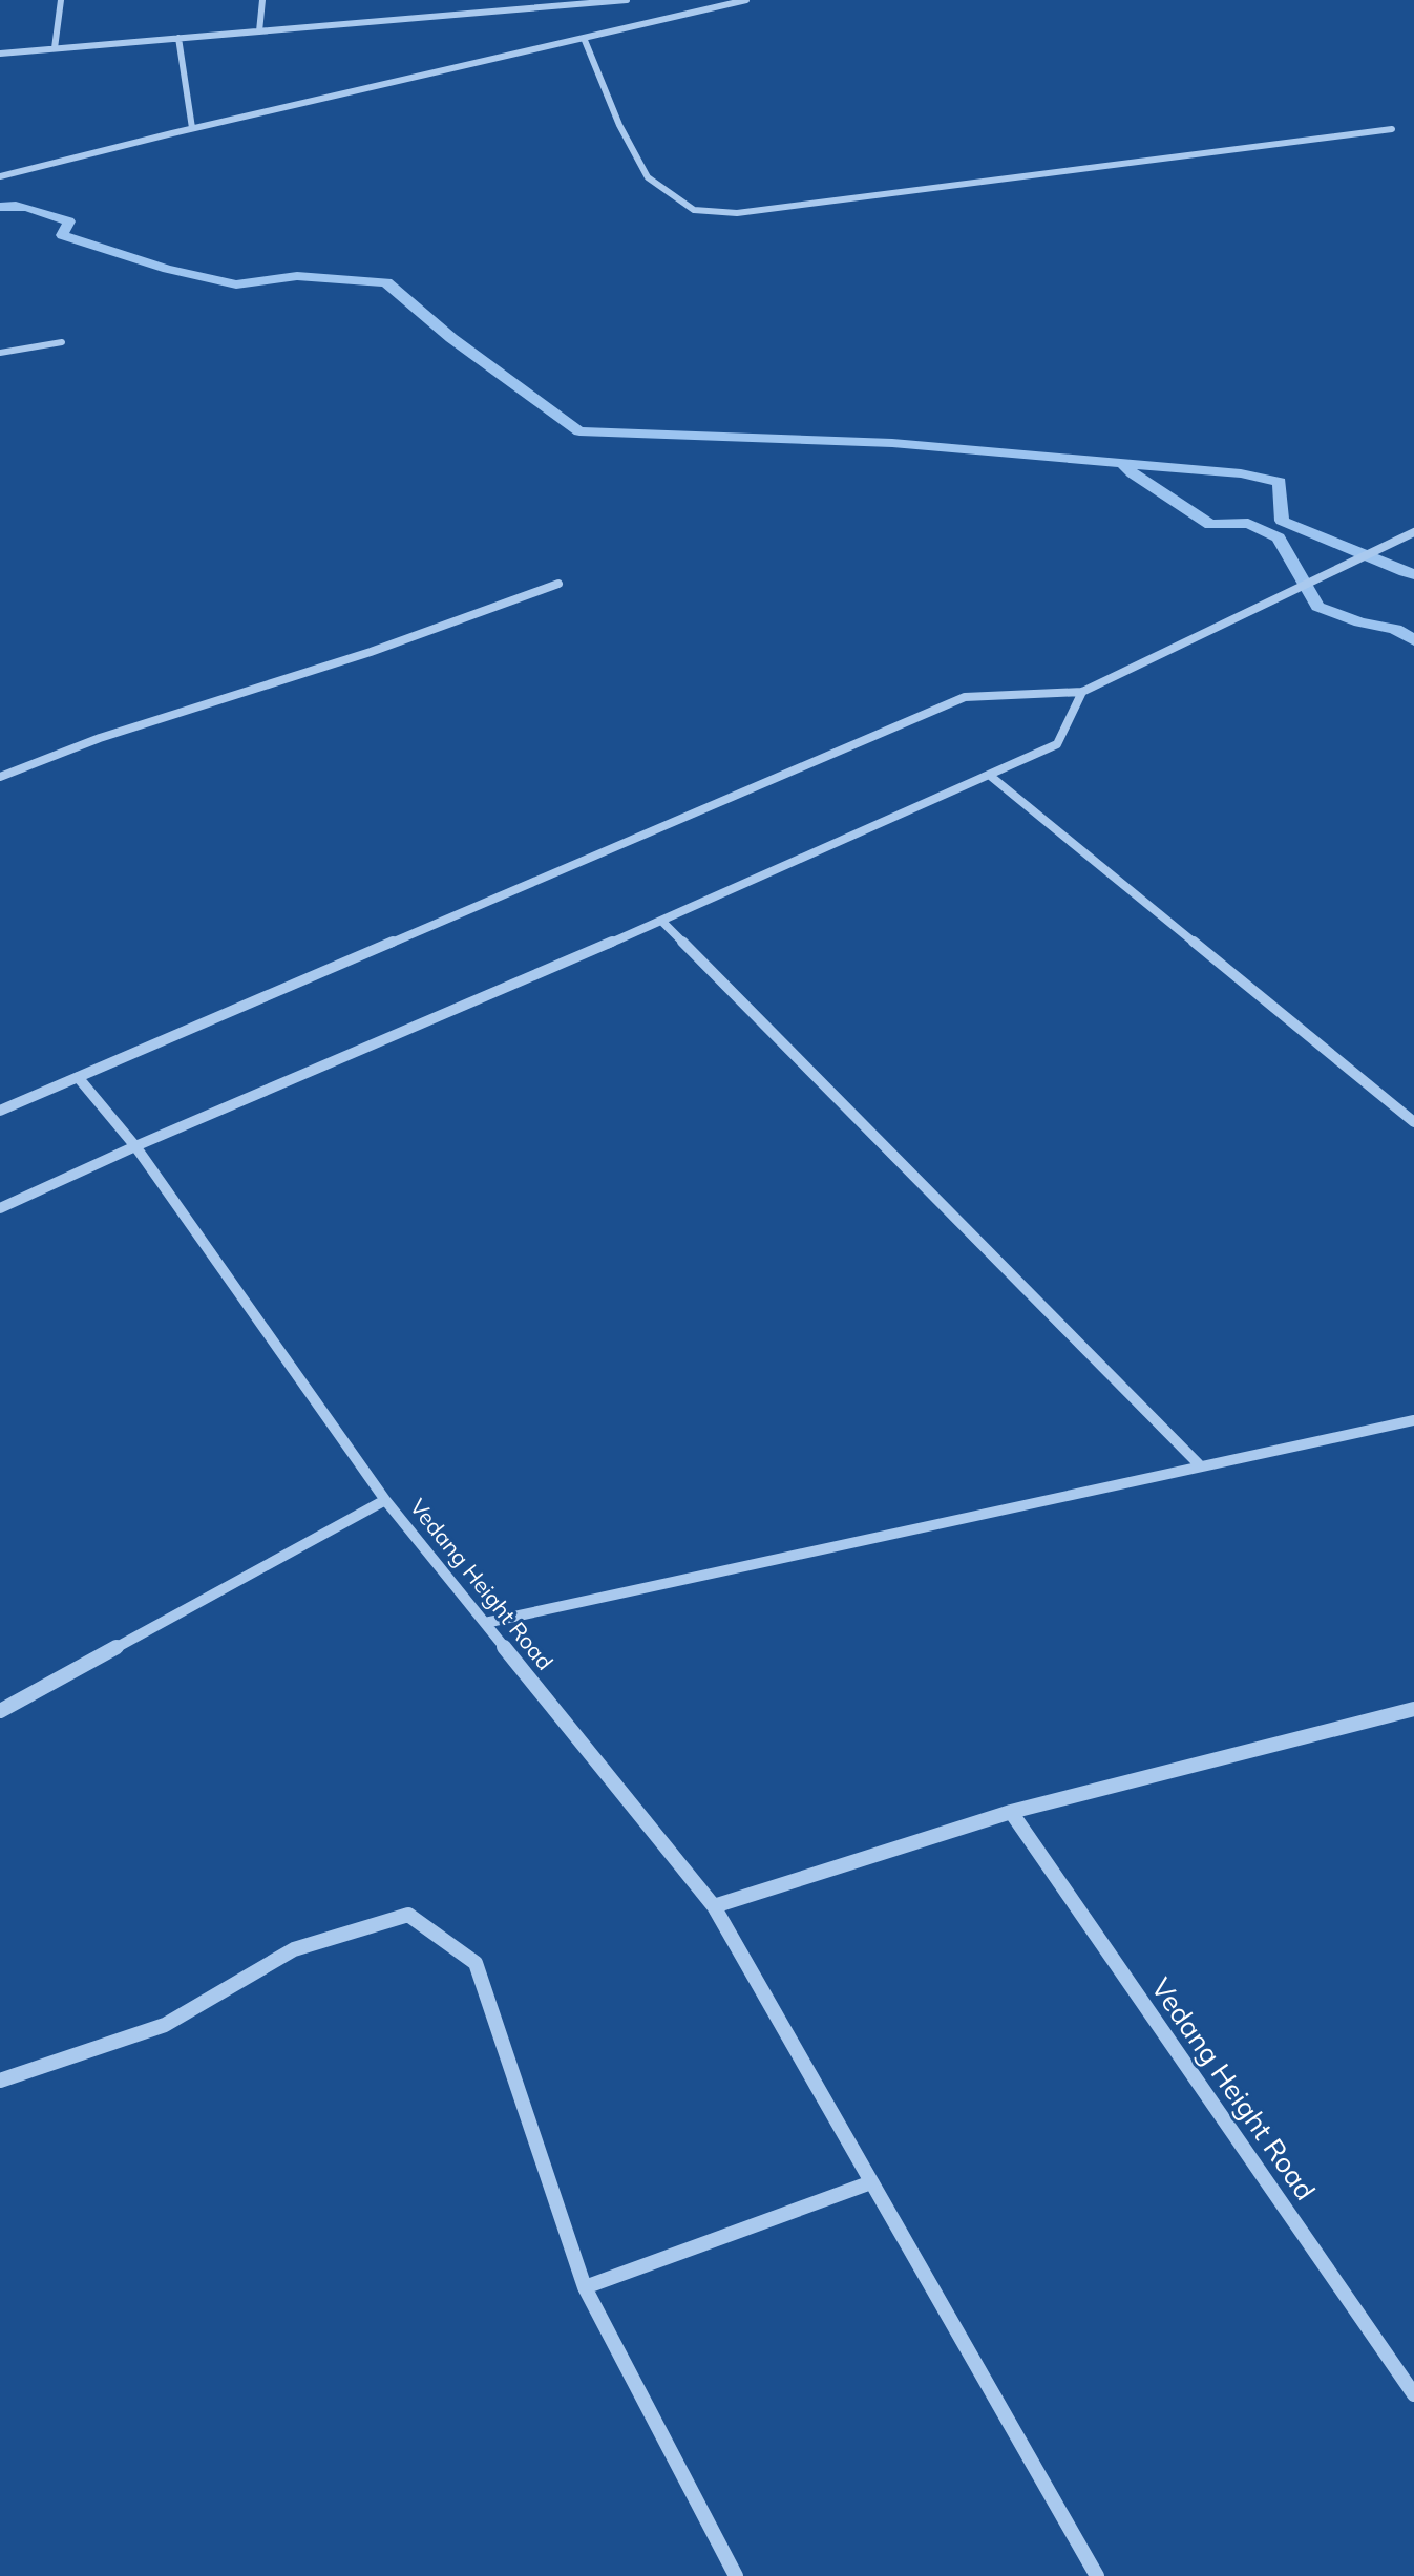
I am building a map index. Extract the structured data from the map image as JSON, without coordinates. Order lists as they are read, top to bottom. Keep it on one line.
{"streets":{"street":["Vedang Height Road"]}}
